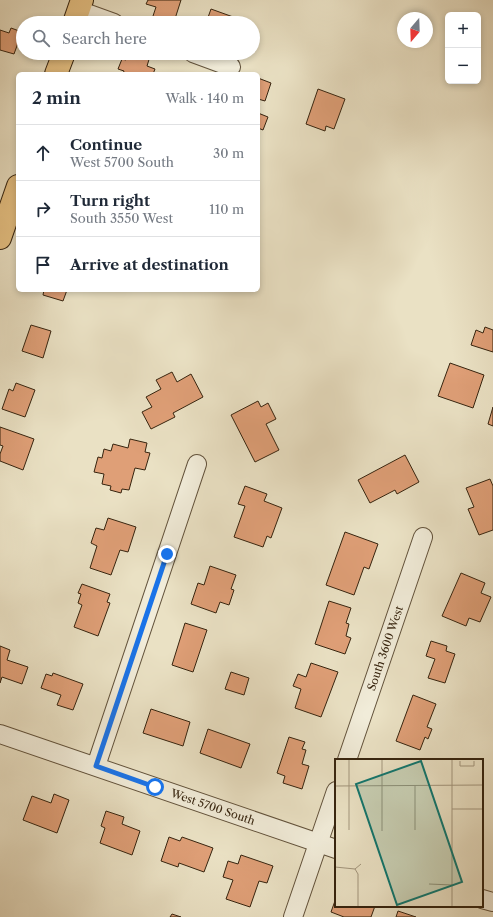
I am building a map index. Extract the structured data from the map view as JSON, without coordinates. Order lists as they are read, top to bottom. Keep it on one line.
{"streets":{"street":["South 3600 West","West 5700 South"]},"north":"bottom","page":{"map_buttons":["+","−"],"search":"Search here","heading":["2 min","Walk · 140 m"],"list":[["Continue","West 5700 South","30 m"],["Turn right","South 3550 West","110 m"],"Arrive at destination"]}}
